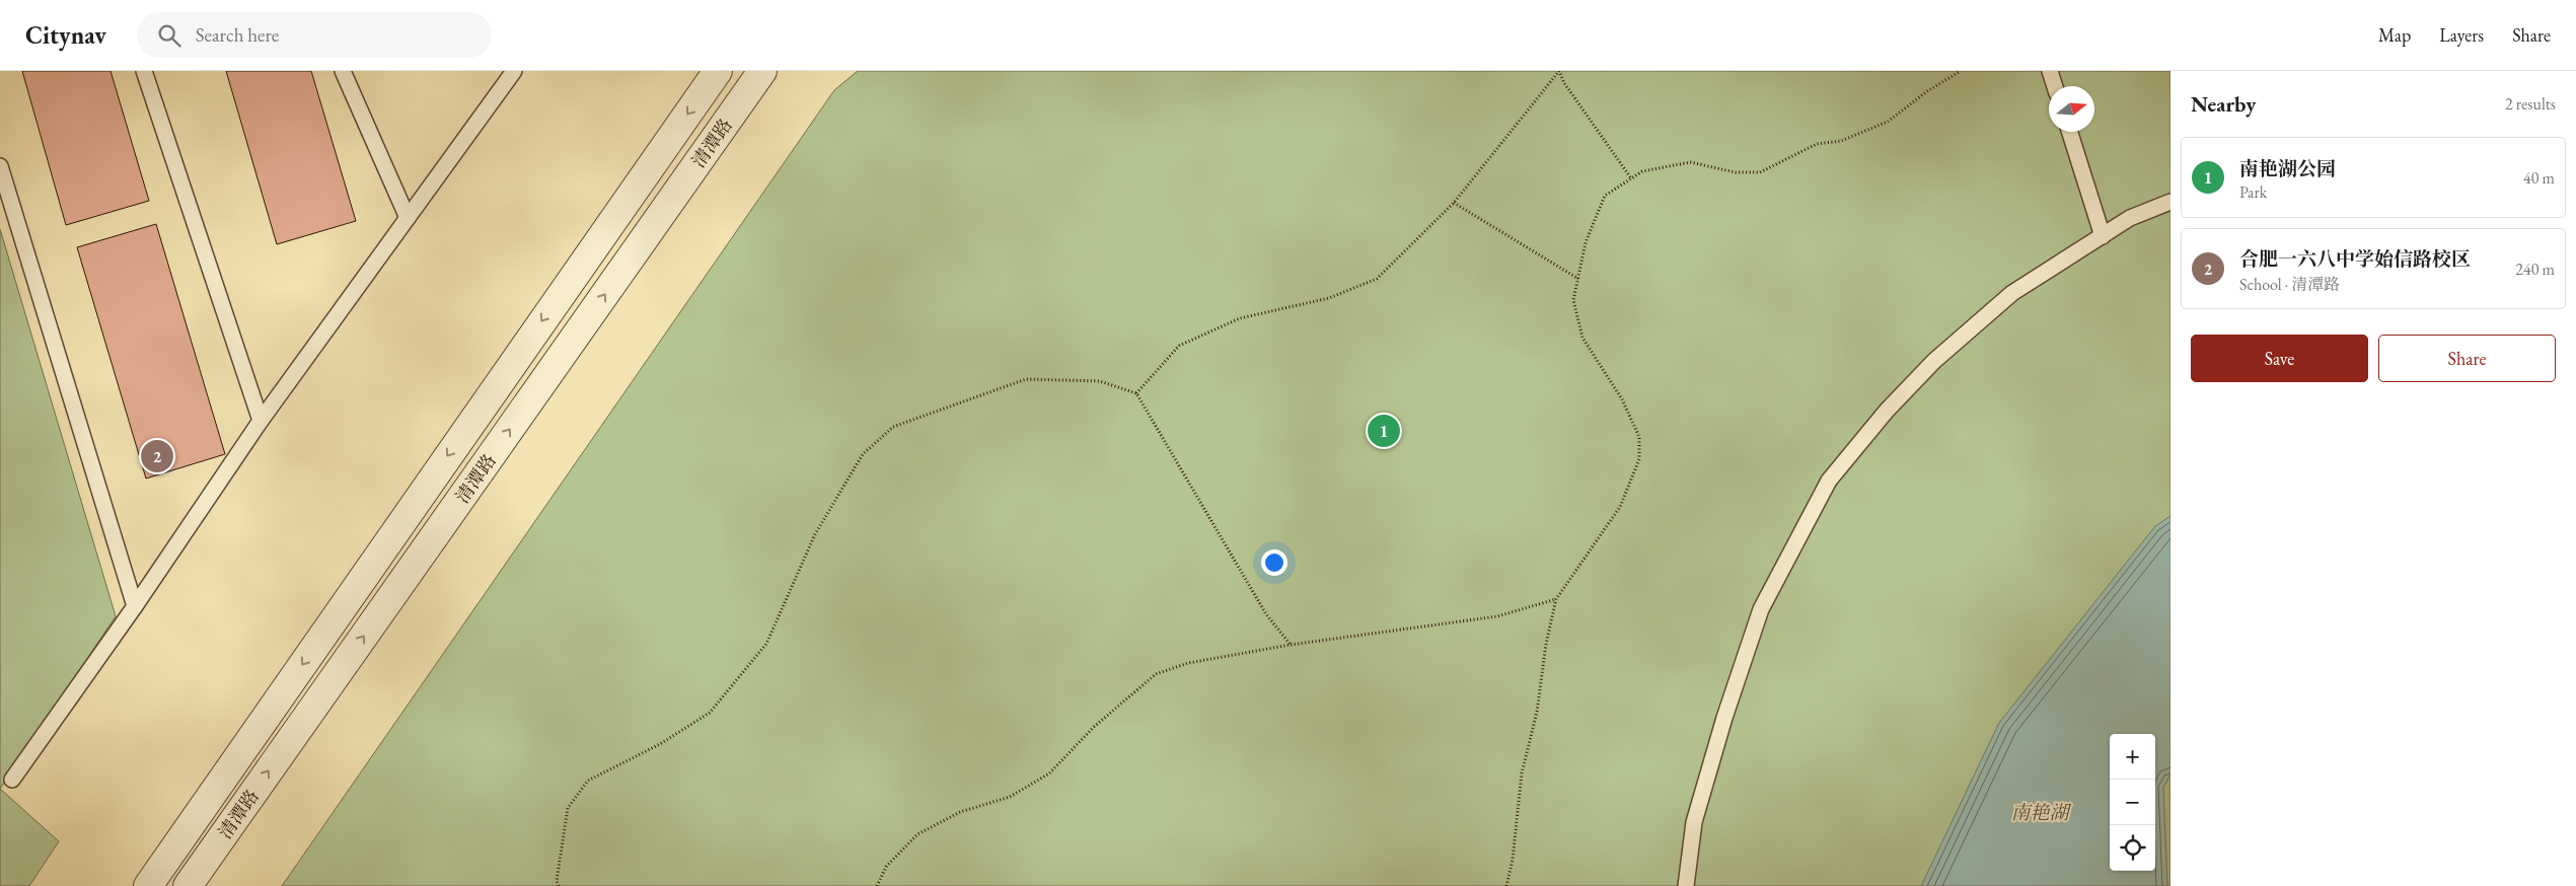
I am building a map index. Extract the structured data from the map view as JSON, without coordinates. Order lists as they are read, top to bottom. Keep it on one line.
{"streets":{"street":["清潭路"]},"water":["南艳湖"],"north":"right","page":{"header":"Citynav","search":"Search here","nav":["Map","Layers","Share"],"heading":["Nearby","2 results"],"list":[{"mark":"1","name":"南艳湖公园","note":"Park","value":"40 m"},{"mark":"2","name":"合肥一六八中学始信路校区","note":"School · 清潭路","value":"240 m"}],"buttons":["Save","Share"],"pins":["1","2"],"map_buttons":["+","−"]}}
